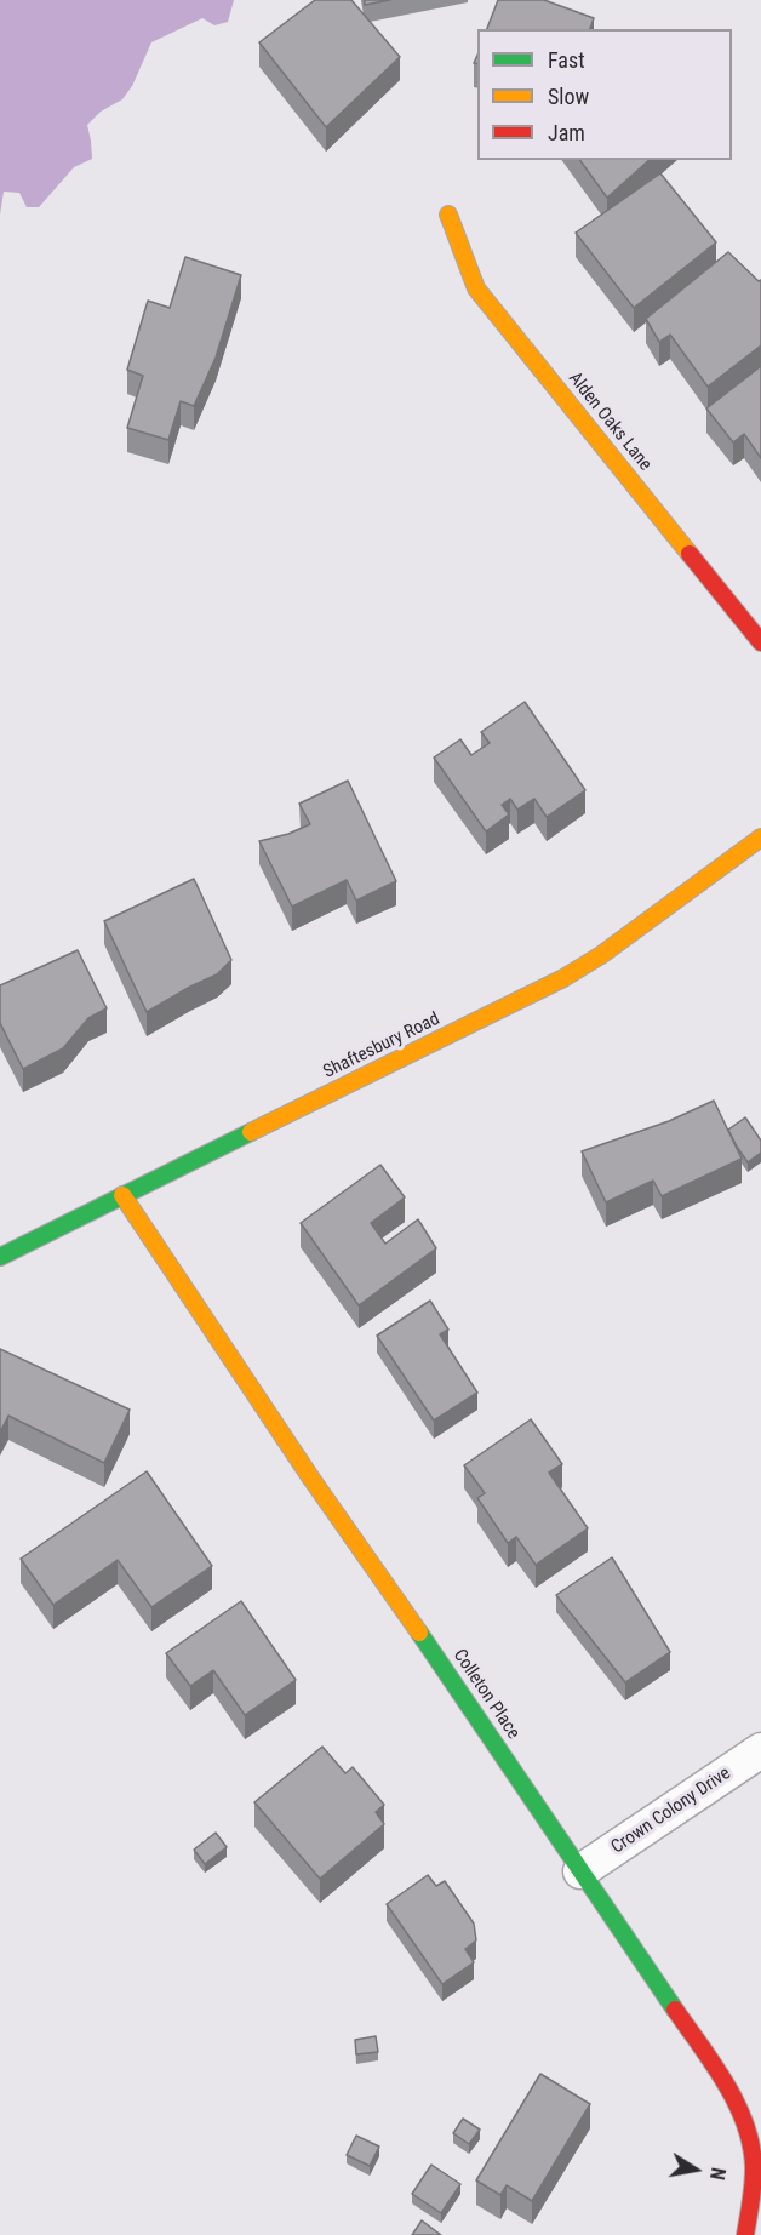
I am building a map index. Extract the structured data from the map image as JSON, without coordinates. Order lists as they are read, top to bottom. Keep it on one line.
{"streets":{"street":["Alden Oaks Lane","Shaftesbury Road","Colleton Place","Crown Colony Drive"]},"crossings":[["Shaftesbury Road","Colleton Place"],["Colleton Place","Crown Colony Drive"]],"legend":["Fast","Slow","Jam"],"north":"right"}
